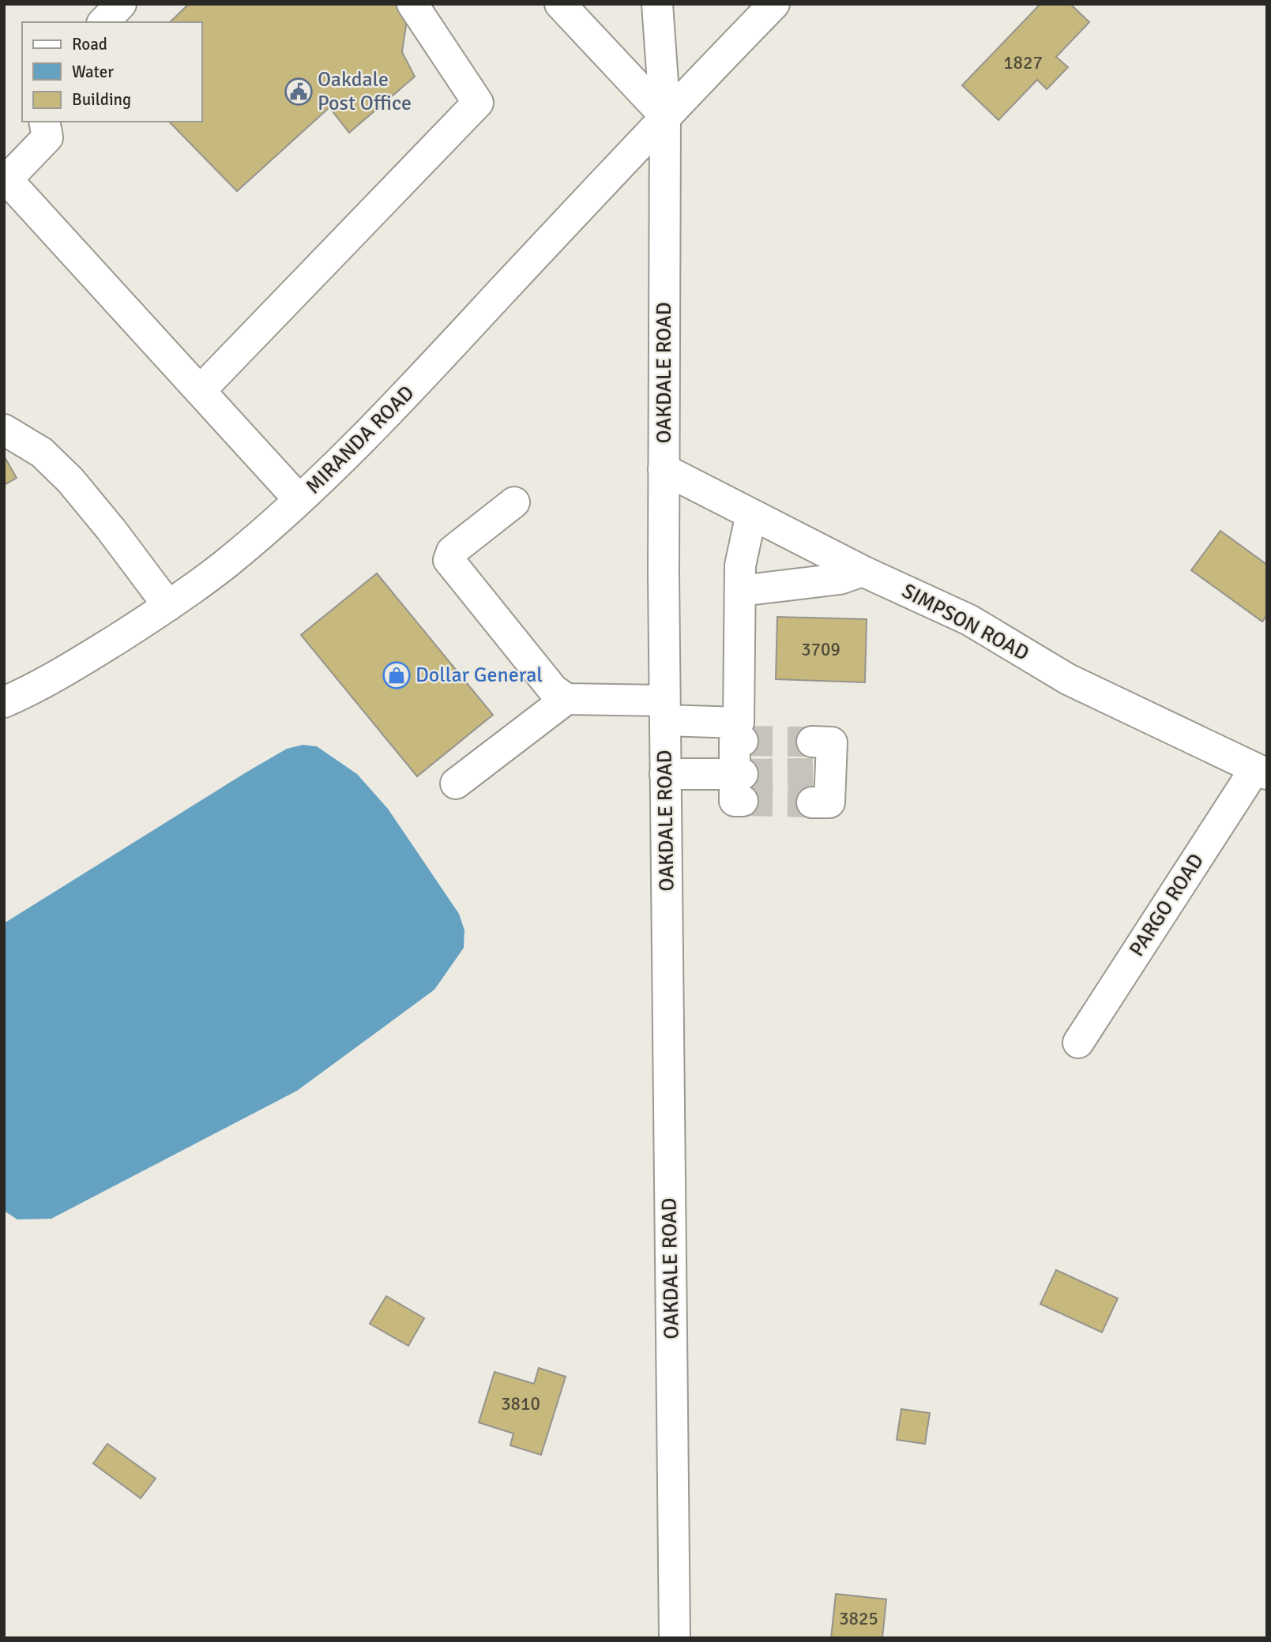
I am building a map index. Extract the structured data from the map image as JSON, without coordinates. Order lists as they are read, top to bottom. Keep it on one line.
{"streets":{"street":["OAKDALE ROAD","MIRANDA ROAD","SIMPSON ROAD","PARGO ROAD"]},"crossings":[["OAKDALE ROAD","MIRANDA ROAD"],["OAKDALE ROAD","SIMPSON ROAD"],["SIMPSON ROAD","PARGO ROAD"]],"places":{"public building":["Oakdale Post Office"],"shop":["Dollar General"]},"house_numbers":["1827","3709","3810","3825"],"legend":["Road","Water","Building"]}
